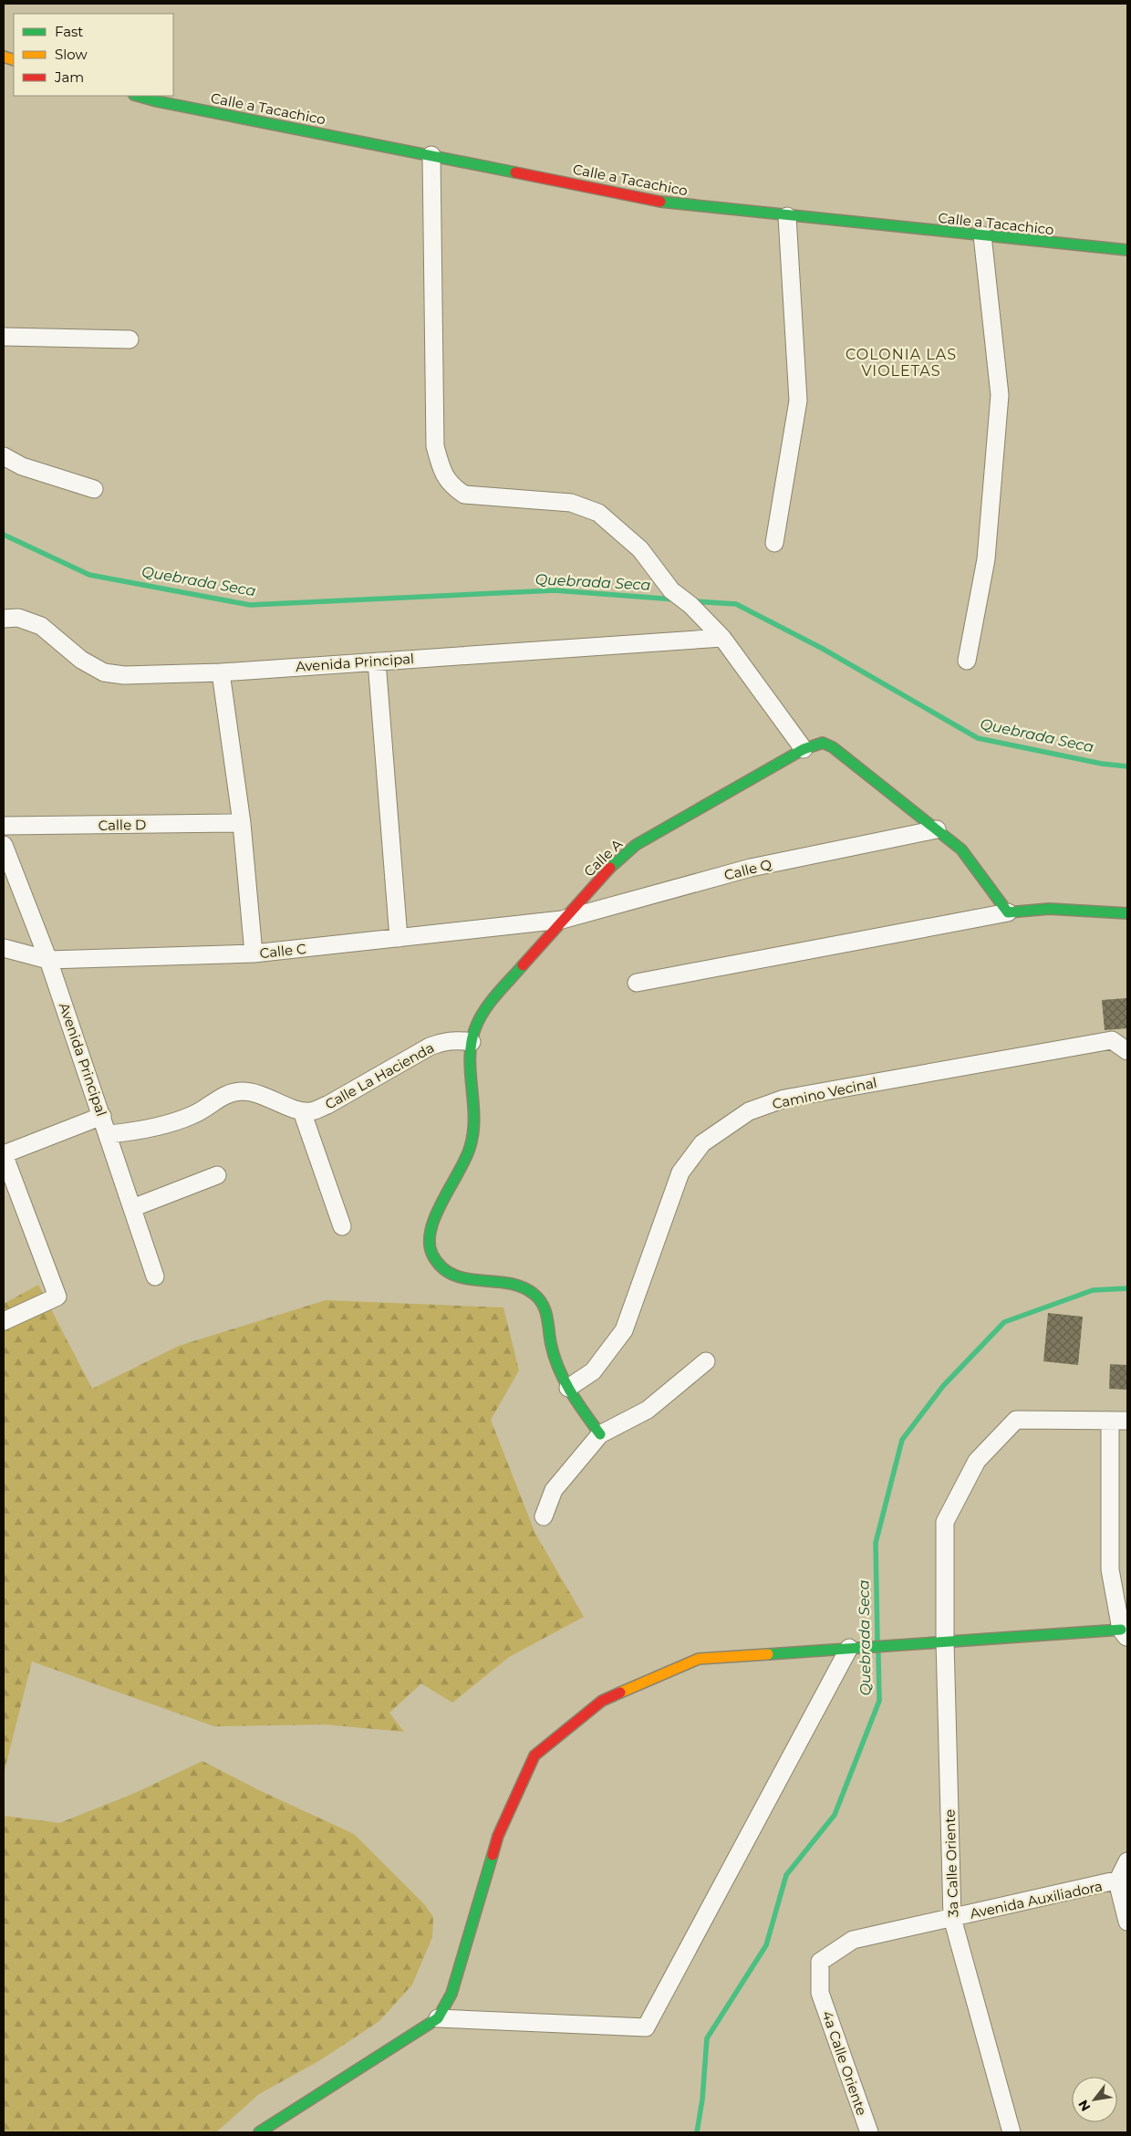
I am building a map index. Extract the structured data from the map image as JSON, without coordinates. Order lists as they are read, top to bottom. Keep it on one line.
{"streets":{"street":["Calle a Tacachico","Avenida Principal","Calle D","Calle A","Calle Q","Calle C","Calle La Hacienda","Camino Vecinal","3a Calle Oriente","Avenida Auxiliadora","4a Calle Oriente"]},"crossings":[["Avenida Principal","Calle C"],["Calle A","Calle Q"],["Calle A","Calle C"],["Calle A","Calle La Hacienda"],["Calle A","Camino Vecinal"],["Calle Q","Calle C"],["3a Calle Oriente","Avenida Auxiliadora"],["Avenida Auxiliadora","4a Calle Oriente"]],"districts":["COLONIA LAS VIOLETAS"],"water":["Quebrada Seca"],"legend":["Fast","Slow","Jam"],"north":"bottom left"}
